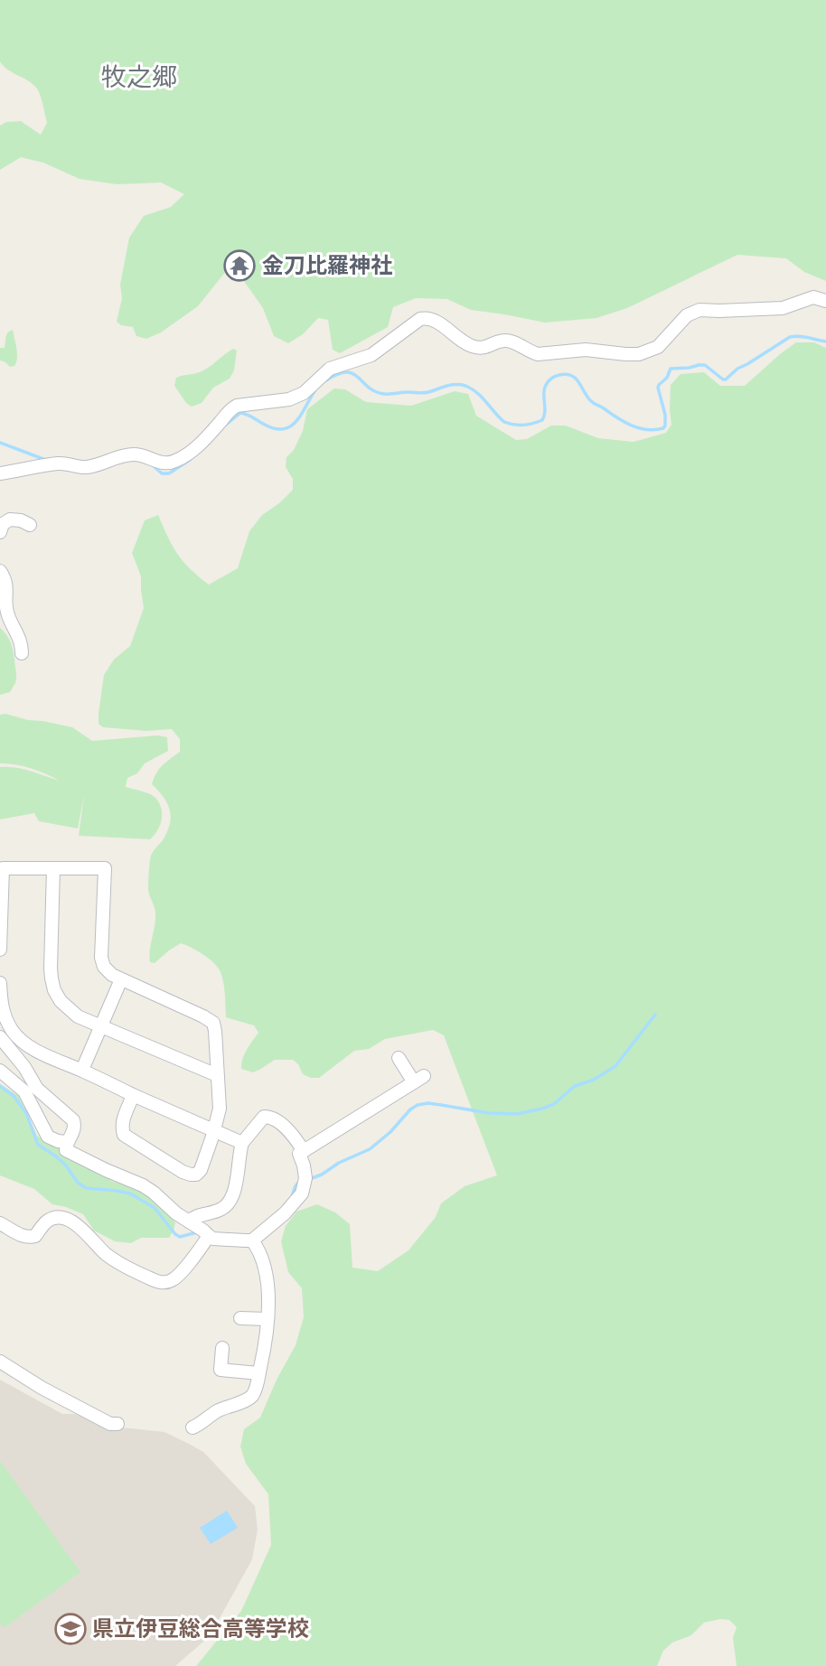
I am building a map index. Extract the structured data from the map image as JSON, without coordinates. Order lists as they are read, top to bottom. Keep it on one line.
{"districts":["牧之郷"],"places":{"temple":["金刀比羅神社"],"school or university":["県立伊豆総合高等学校"]}}
